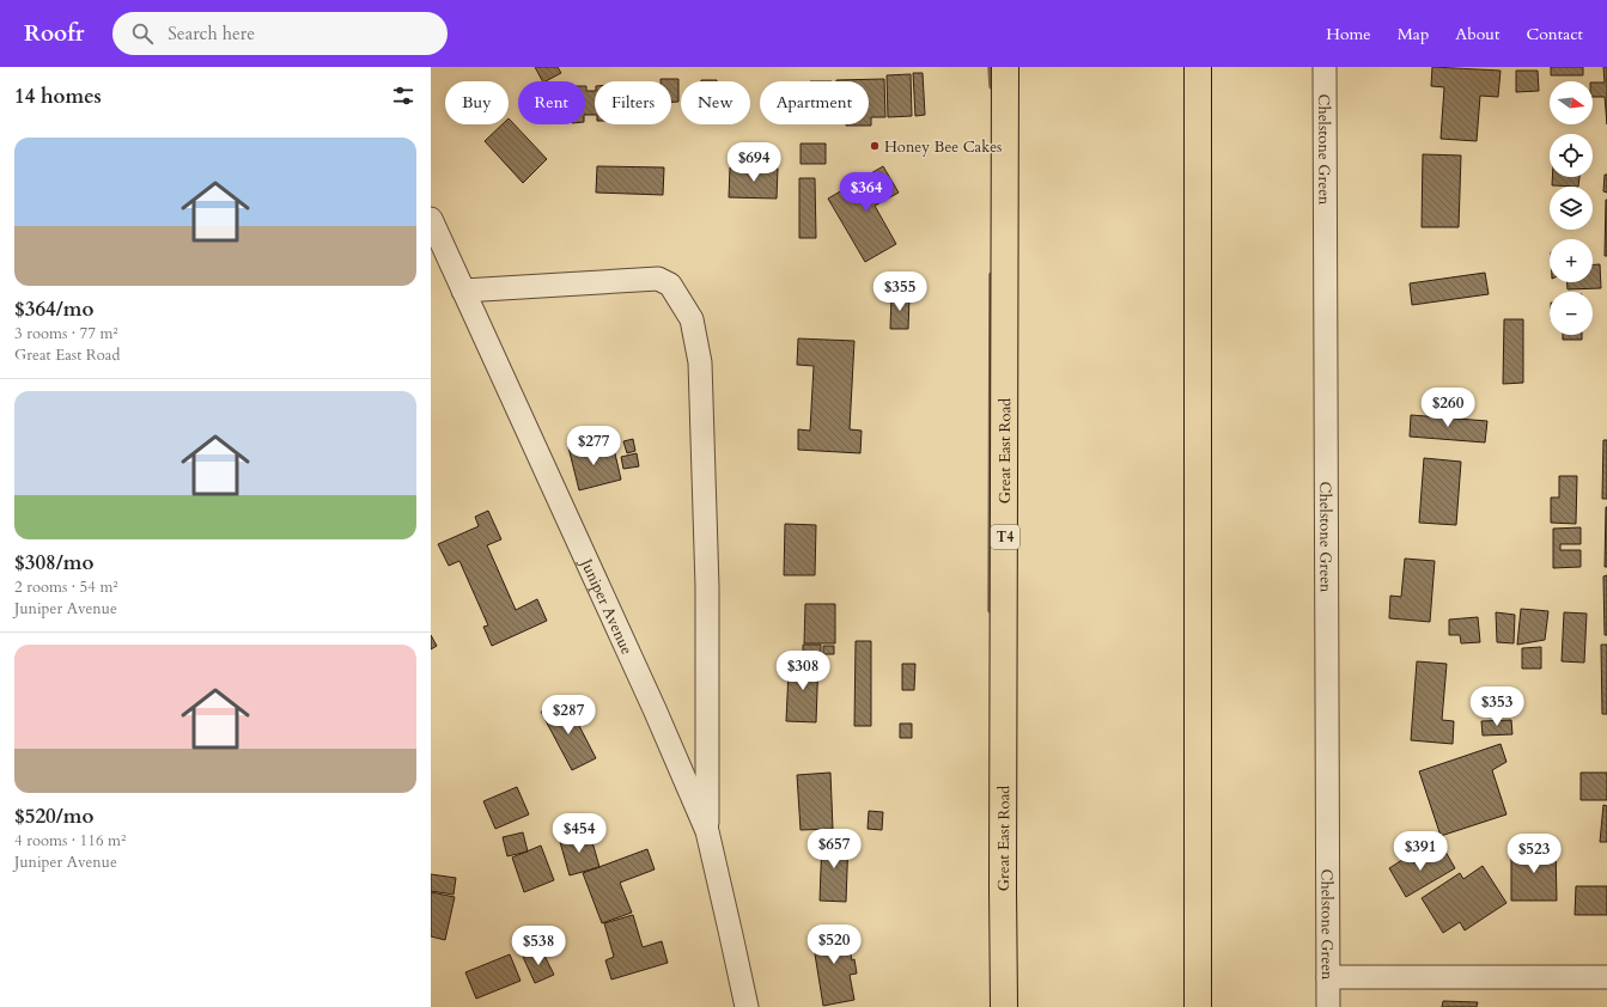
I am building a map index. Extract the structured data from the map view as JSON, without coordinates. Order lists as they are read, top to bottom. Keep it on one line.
{"streets":{"main road":["Great East Road","T4"],"street":["Chelstone Green","Juniper Avenue"]},"places":["Honey Bee Cakes"],"north":"right","page":{"header":"Roofr","search":"Search here","nav":["Home","Map","About","Contact"],"heading":"14 homes","map_buttons":["+","−"],"chip":["Buy","Rent","Filters","New","Apartment"],"list":[{"name":"$364/mo","note":"3 rooms · 77 m² · Great East Road"},{"name":"$308/mo","note":"2 rooms · 54 m² · Juniper Avenue"},{"name":"$520/mo","note":"4 rooms · 116 m² · Juniper Avenue"}],"price":["$694","$364","$355","$260","$277","$308","$353","$287","$454","$657","$391","$523","$520","$538"]}}
